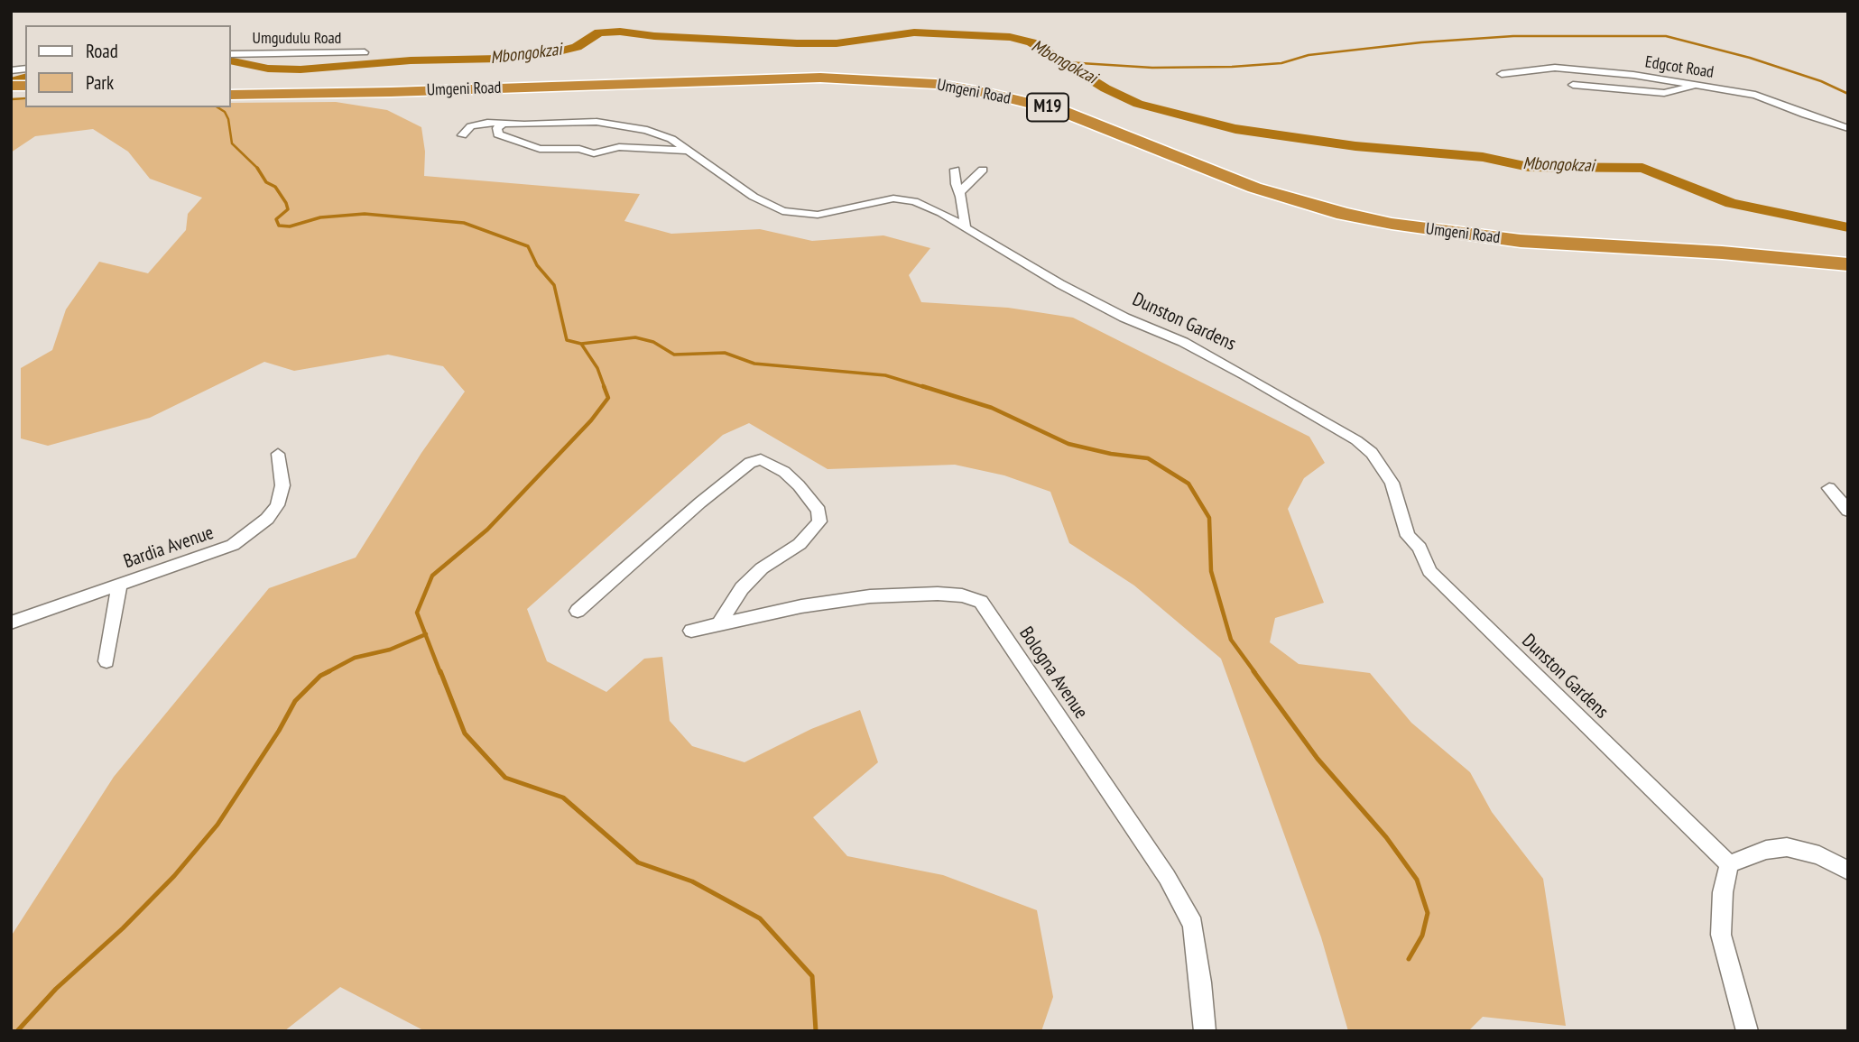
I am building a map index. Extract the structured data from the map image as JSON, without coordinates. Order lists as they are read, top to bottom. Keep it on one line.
{"streets":{"highway":["Umgeni Road","M19"],"street":["Umgudulu Road","Edgcot Road","Dunston Gardens","Bardia Avenue","Bologna Avenue"]},"water":["Mbongokzai"],"legend":["Road","Park"]}
